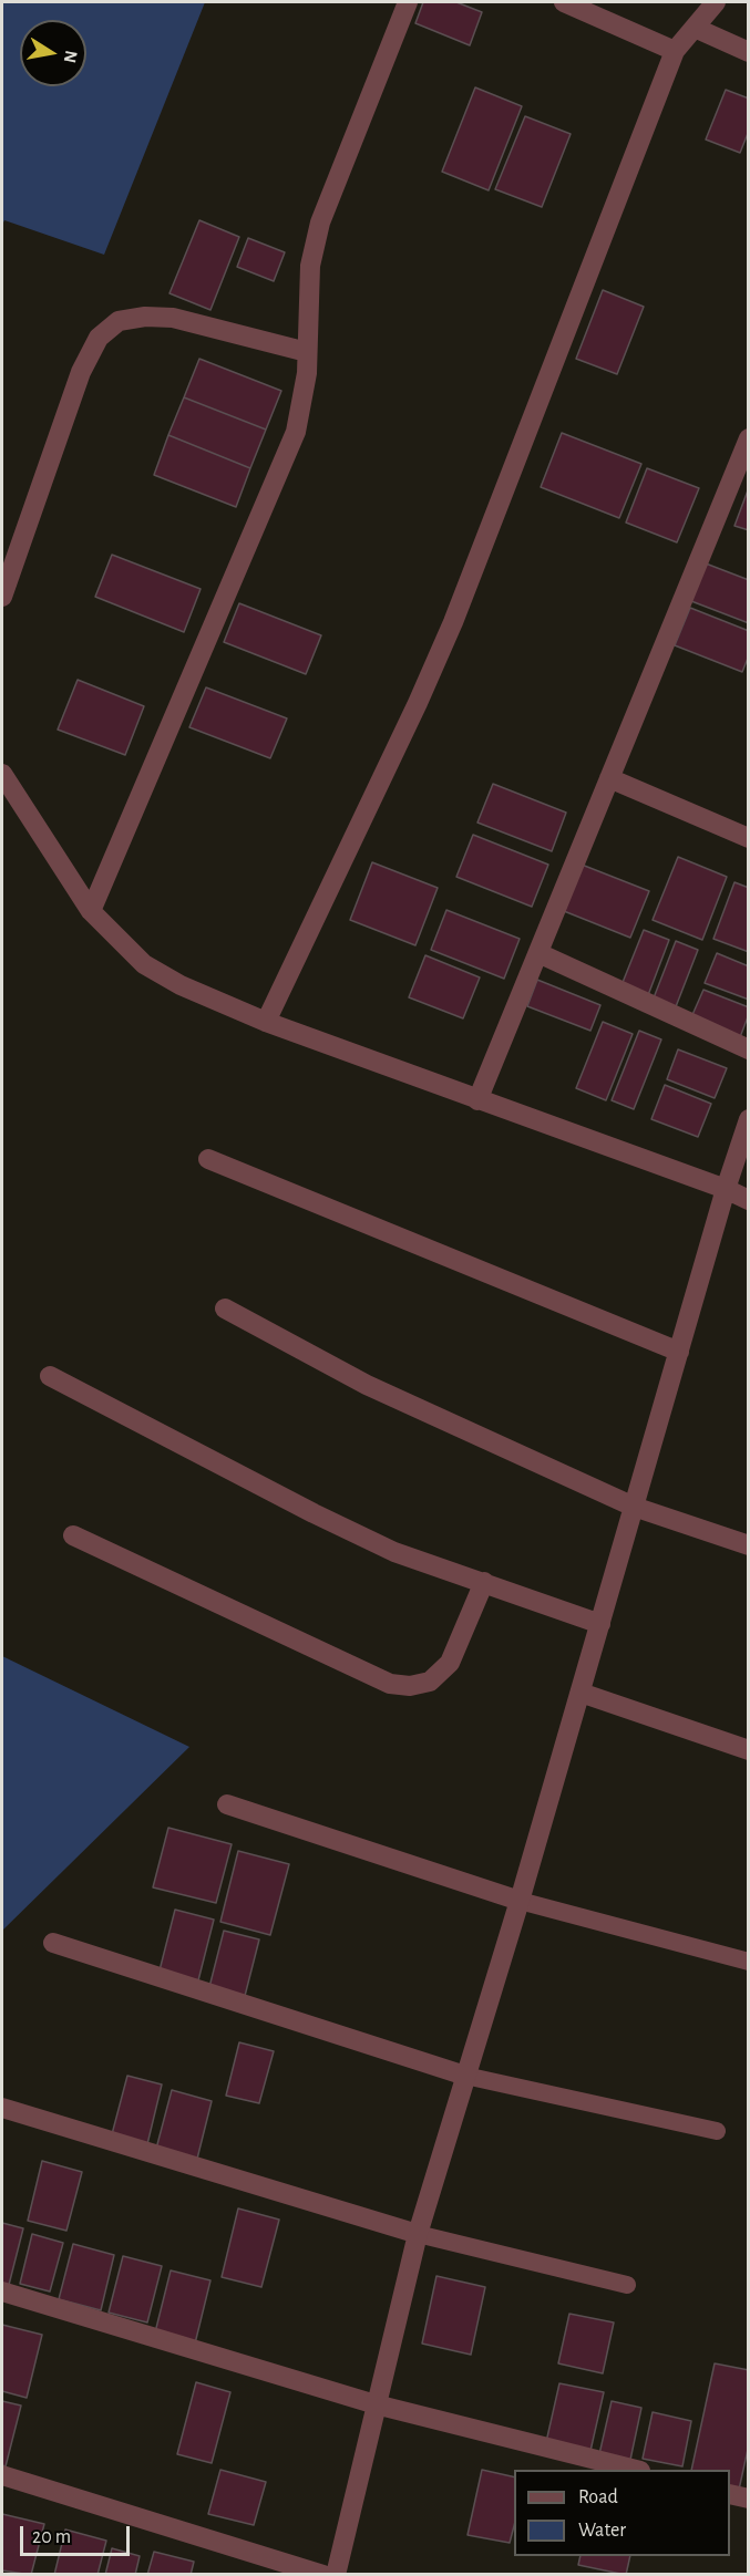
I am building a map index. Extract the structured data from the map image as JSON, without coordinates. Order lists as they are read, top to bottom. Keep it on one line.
{"legend":["Road","Water"],"scale_bar":"20 m","north":"right"}
